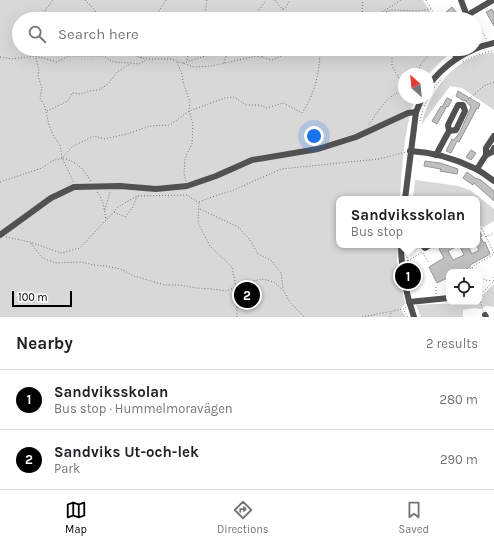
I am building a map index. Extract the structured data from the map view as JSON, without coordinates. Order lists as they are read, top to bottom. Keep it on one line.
{"scale_bar":"100 m","north":"top left","page":{"search":"Search here","popup":["Sandviksskolan","Bus stop"],"pins":["1","2"],"scale":"100 m","heading":["Nearby","2 results"],"list":[{"mark":"1","name":"Sandviksskolan","note":"Bus stop · Hummelmoravägen","value":"280 m"},{"mark":"2","name":"Sandviks Ut-och-lek","note":"Park","value":"290 m"}],"nav":["Map","Directions","Saved"]}}
